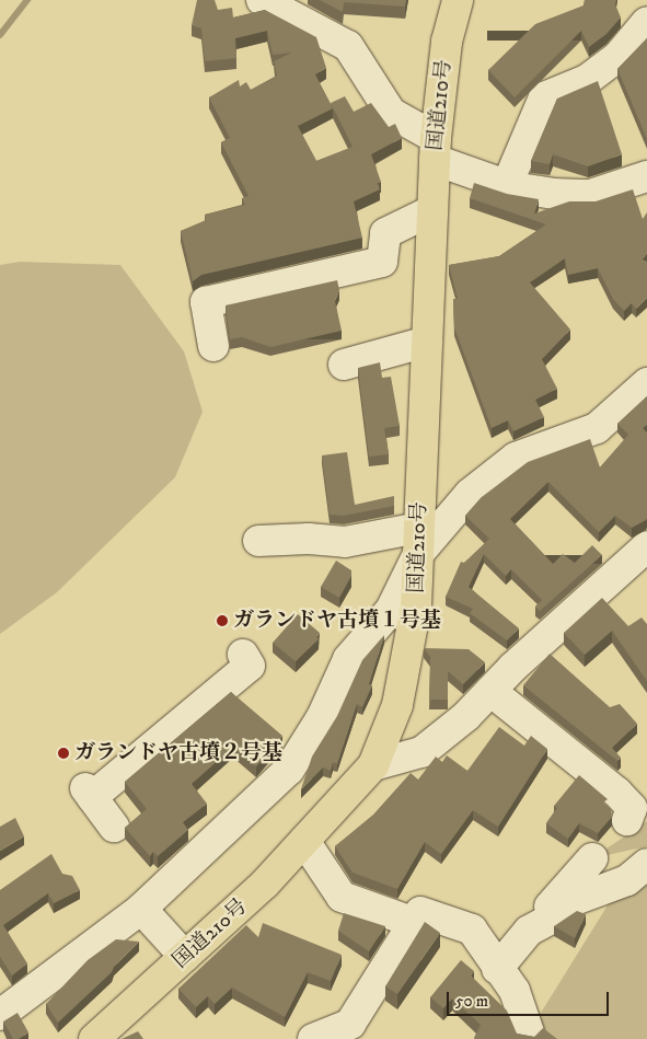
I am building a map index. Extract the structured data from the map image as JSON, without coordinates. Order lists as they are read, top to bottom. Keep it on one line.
{"streets":{"highway":["国道210号"]},"places":["ガランドヤ古墳１号基","ガランドヤ古墳２号基"],"scale_bar":"50 m"}
